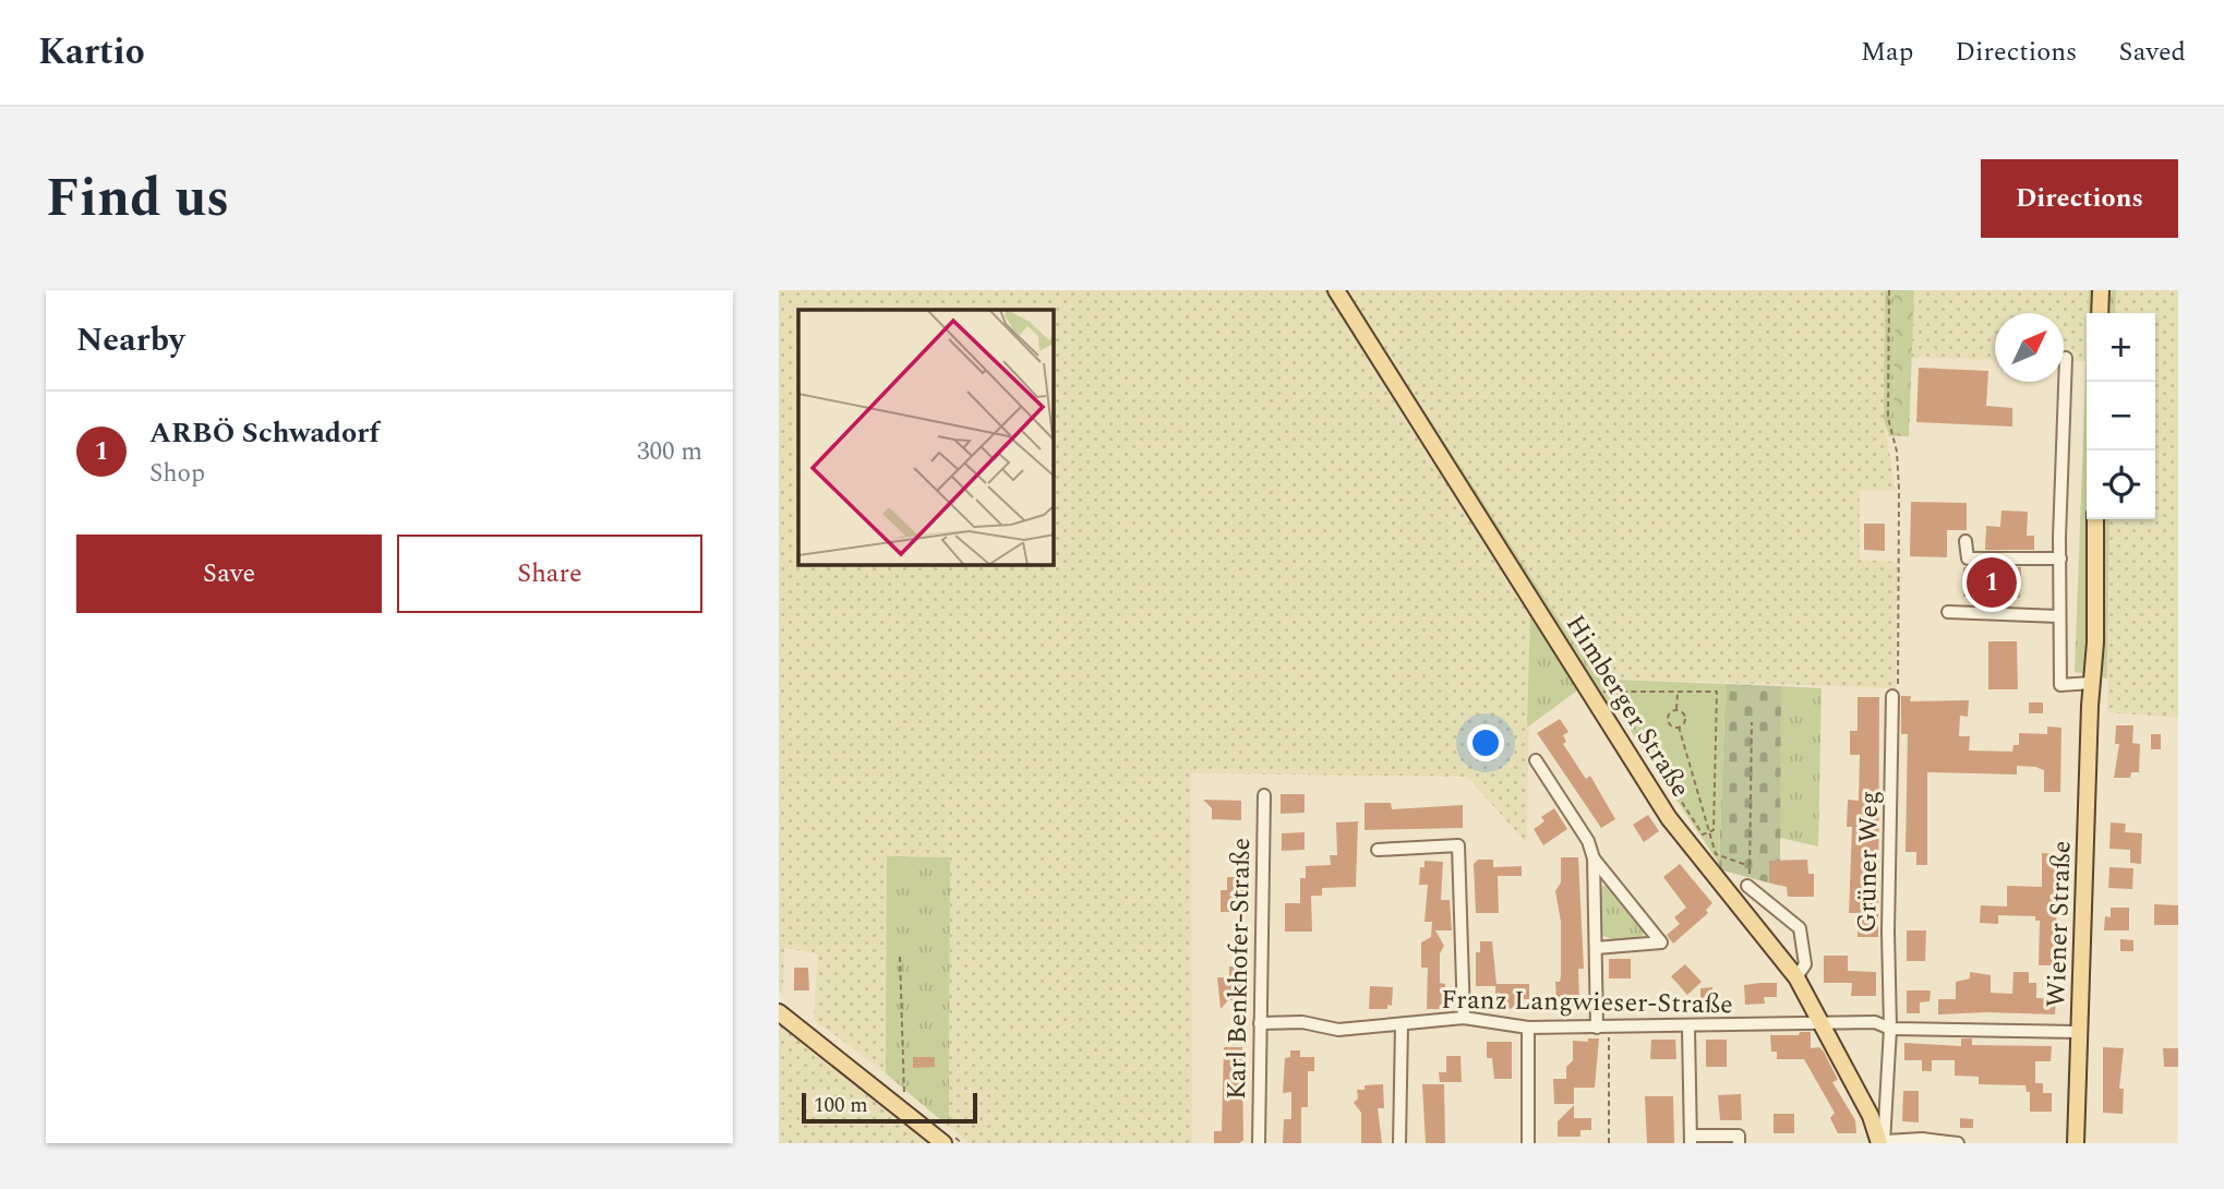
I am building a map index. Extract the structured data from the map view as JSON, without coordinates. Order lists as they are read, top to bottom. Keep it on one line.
{"streets":{"main road":["Himberger Straße","Wiener Straße"],"street":["Grüner Weg","Karl Benkhofer-Straße","Franz Langwieser-Straße"]},"crossings":[["Himberger Straße","Grüner Weg"],["Himberger Straße","Franz Langwieser-Straße"],["Grüner Weg","Franz Langwieser-Straße"],["Wiener Straße","Franz Langwieser-Straße"],["Karl Benkhofer-Straße","Franz Langwieser-Straße"]],"scale_bar":"100 m","north":"top right","page":{"header":"Kartio","nav":["Map","Directions","Saved"],"title":"Find us","buttons":["Directions",["Save","Share"]],"heading":"Nearby","map_buttons":["+","−"],"list":[{"mark":"1","name":"ARBÖ Schwadorf","note":"Shop","value":"300 m"}],"pins":"1","scale":"100 m"}}
